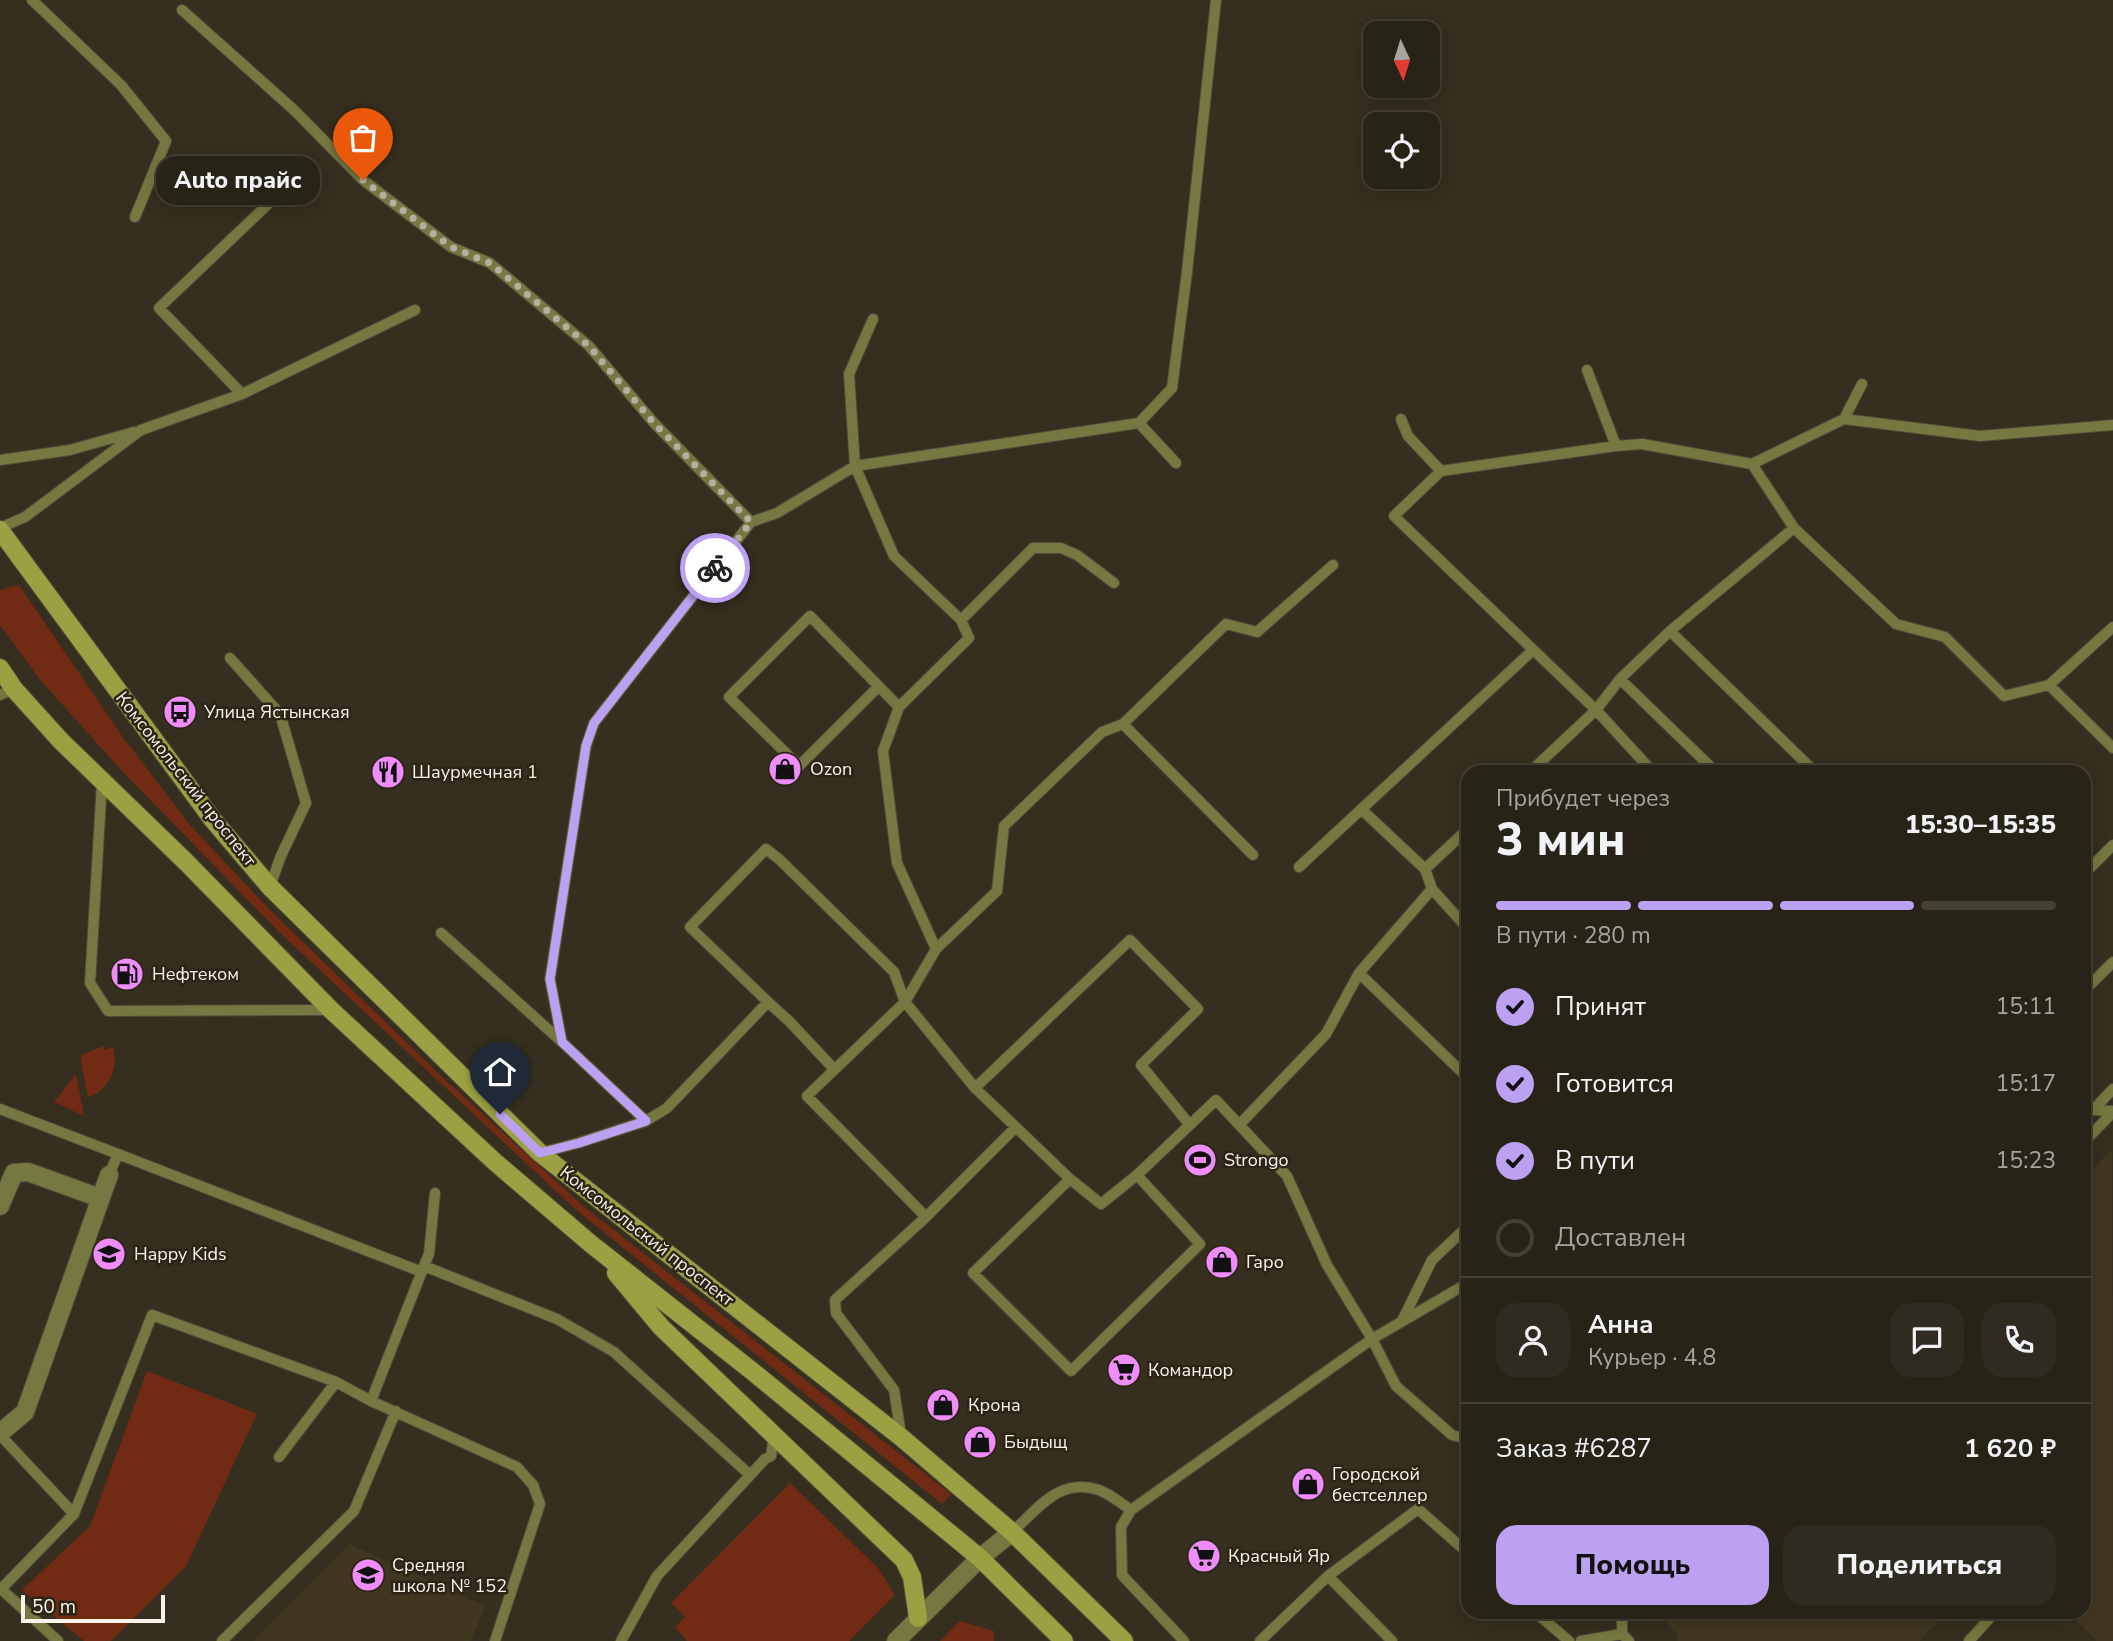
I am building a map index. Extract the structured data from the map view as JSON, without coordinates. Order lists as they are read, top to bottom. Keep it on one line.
{"streets":{"main road":["Комсомольский проспект"]},"places":{"other":["Auto прайс"],"bus stop":["Улица Ястынская"],"shop":["Ozon","Гаро","Крона","Быдыщ","Городской бестселлер"],"restaurant":["Шаурмечная 1"],"fuel station":["Нефтеком"],"sports":["Strongo"],"school or university":["Happy Kids","Средняя школа № 152"],"supermarket":["Командор","Красный Яр"]},"scale_bar":"50 m","north":"bottom","page":{"bubble":"Auto прайс","heading":["3 мин","Прибудет через","15:30–15:35"],"panel":["Анна","Курьер · 4.8","Заказ #6287","1 620 ₽"],"bar":"В пути · 280 m","list":[["Принят","15:11"],["Готовится","15:17"],["В пути","15:23"],"Доставлен"],"buttons":["Помощь","Поделиться"],"scale":"50 m"}}
